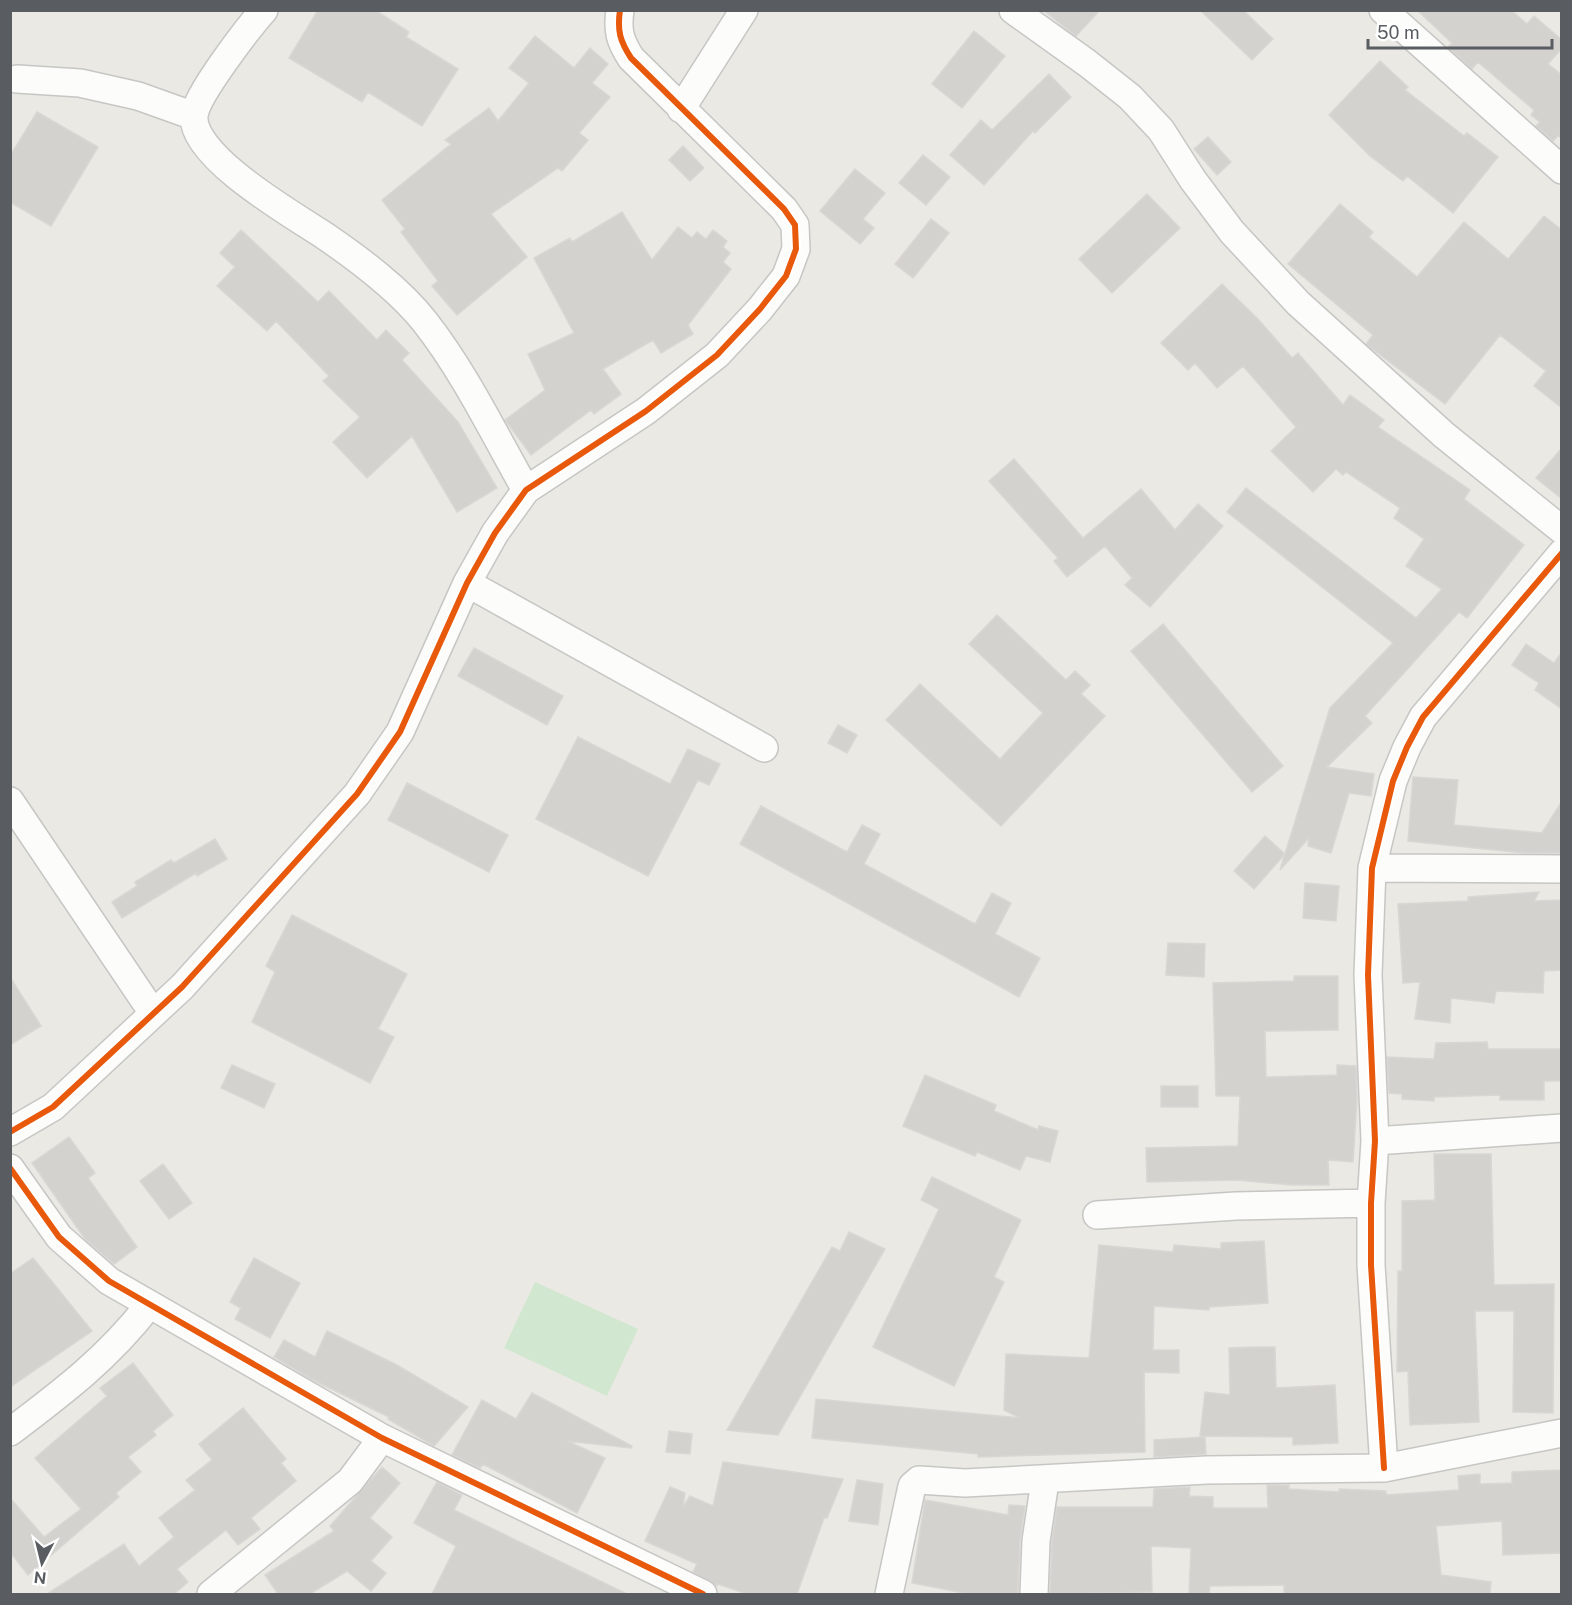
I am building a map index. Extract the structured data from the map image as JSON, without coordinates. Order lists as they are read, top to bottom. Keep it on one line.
{"scale_bar":"50 m","north":"bottom"}
